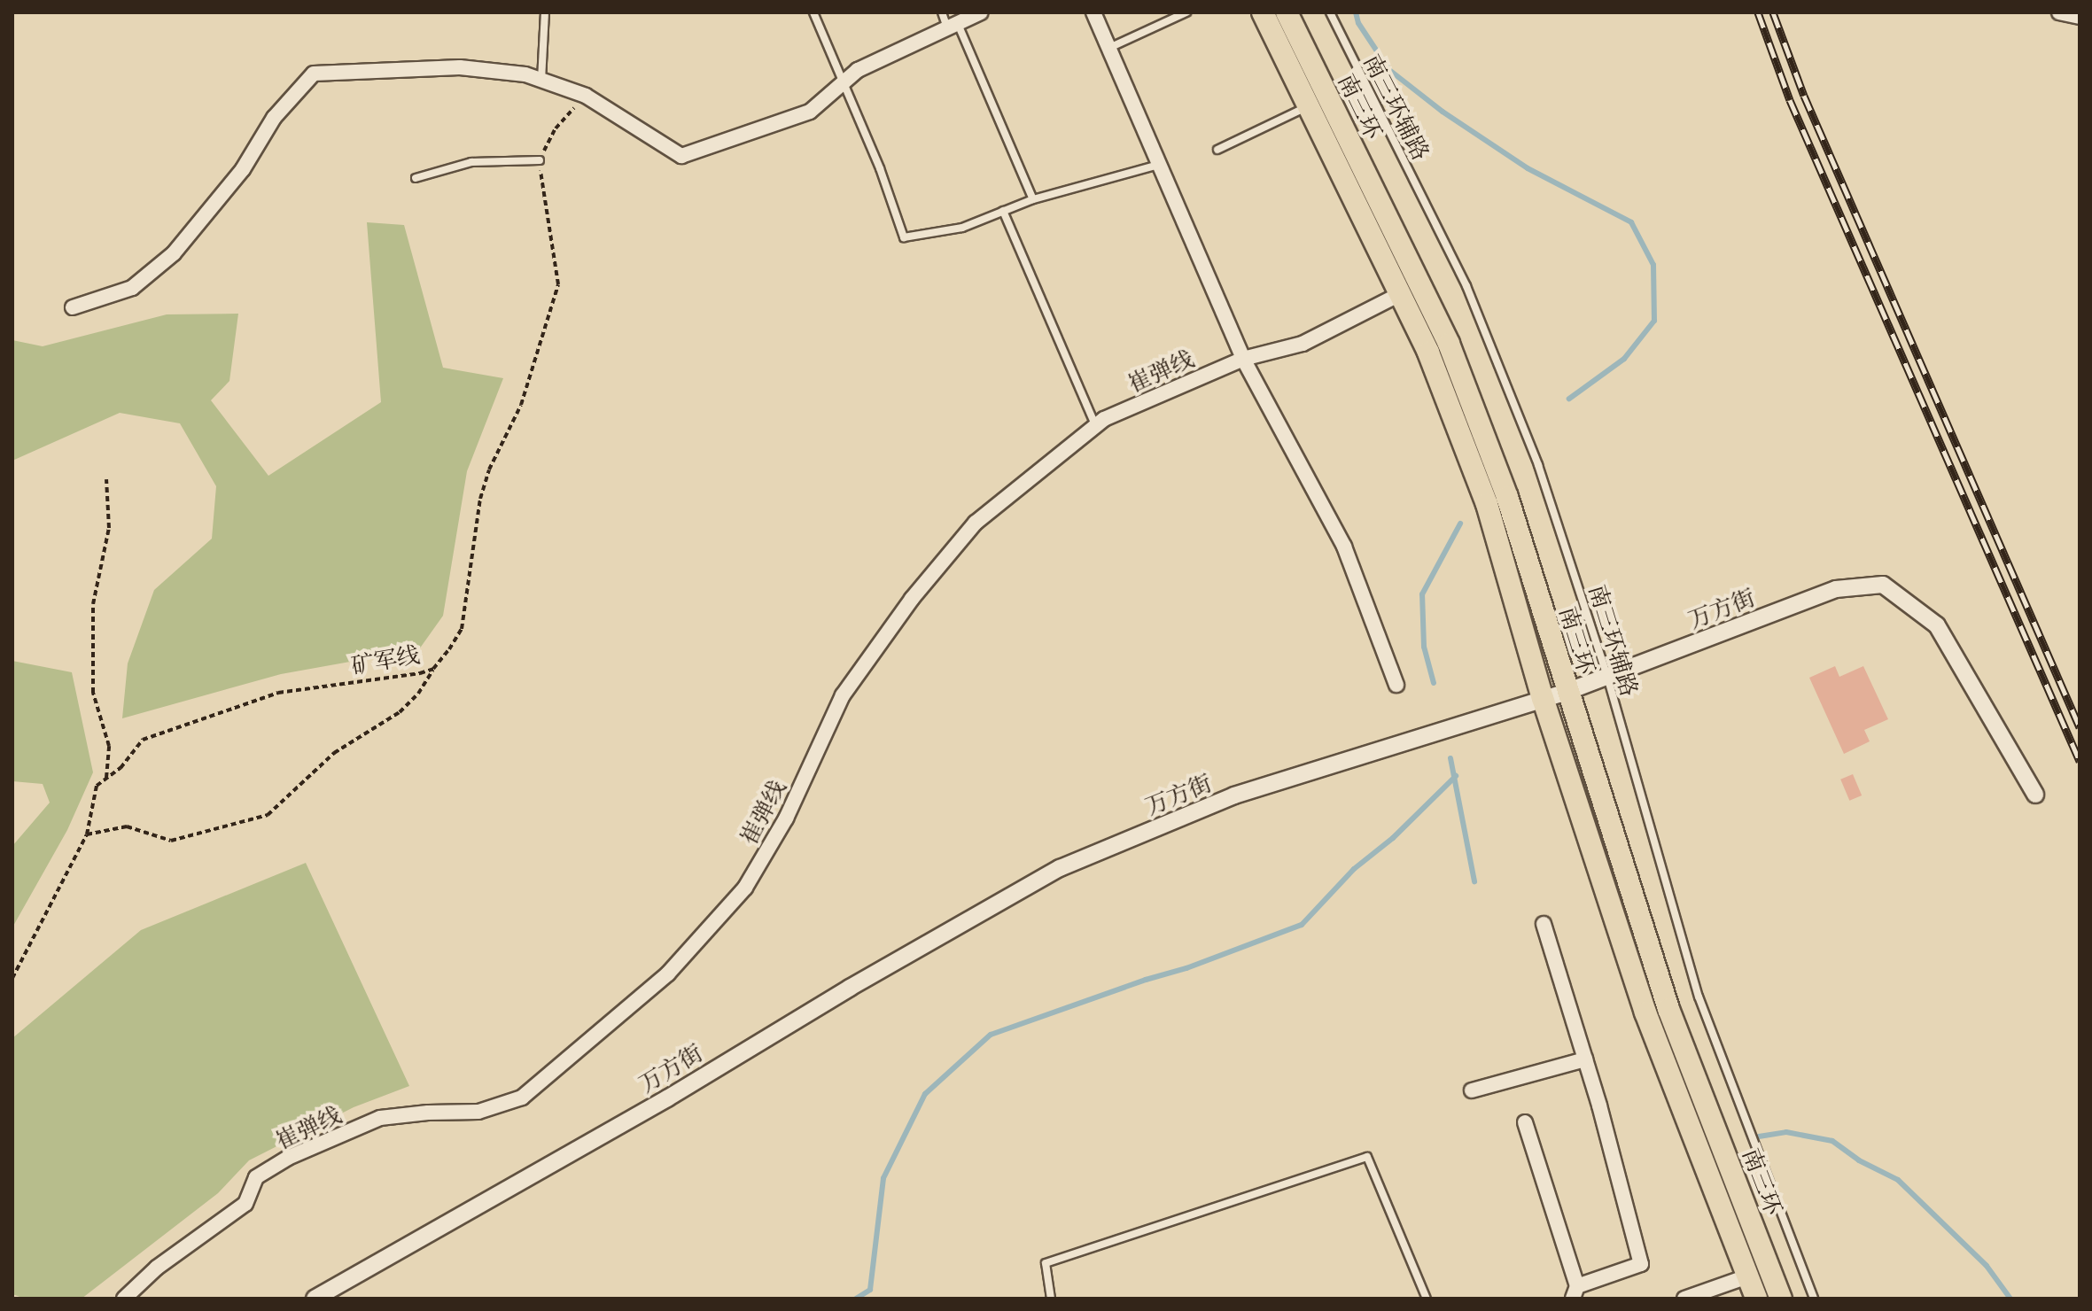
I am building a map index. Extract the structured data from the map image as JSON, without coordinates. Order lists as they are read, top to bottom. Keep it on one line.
{"streets":{"main road":["南三环"],"street":["崔弹线","万方街"],"lane":["南三环辅路"],"path":["矿军线"]},"crossings":[["南三环","崔弹线"],["南三环","万方街"],["南三环辅路","万方街"]]}
